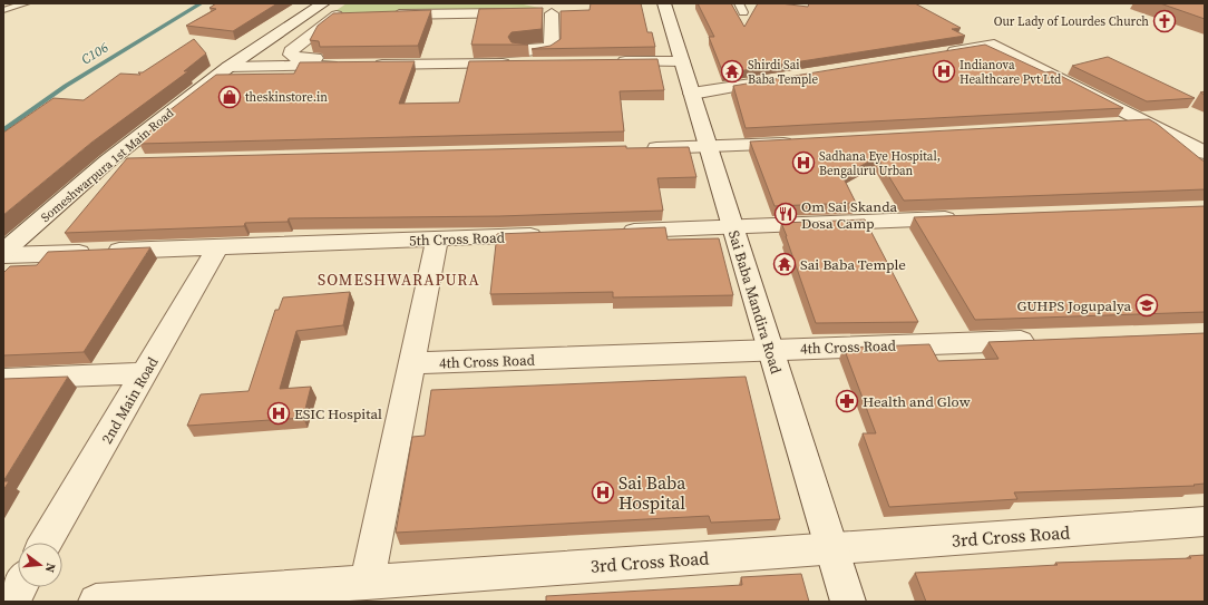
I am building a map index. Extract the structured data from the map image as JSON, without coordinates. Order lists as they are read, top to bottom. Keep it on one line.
{"streets":{"street":["Someshwarpura 1st Main Road","5th Cross Road","Sai Baba Mandira Road","4th Cross Road","2nd Main Road","3rd Cross Road"]},"crossings":[["5th Cross Road","2nd Main Road"],["Sai Baba Mandira Road","4th Cross Road"],["Sai Baba Mandira Road","3rd Cross Road"]],"districts":["SOMESHWARAPURA"],"water":["C106"],"places":{"church":["Our Lady of Lourdes Church"],"temple":["Shirdi Sai Baba Temple","Sai Baba Temple"],"hospital":["Indianova Healthcare Pvt Ltd","Sadhana Eye Hospital, Bengaluru Urban","ESIC Hospital","Sai Baba Hospital"],"shop":["theskinstore.in"],"restaurant":["Om Sai Skanda Dosa Camp"],"school or university":["GUHPS Jogupalya"],"pharmacy":["Health and Glow"]},"north":"right"}
